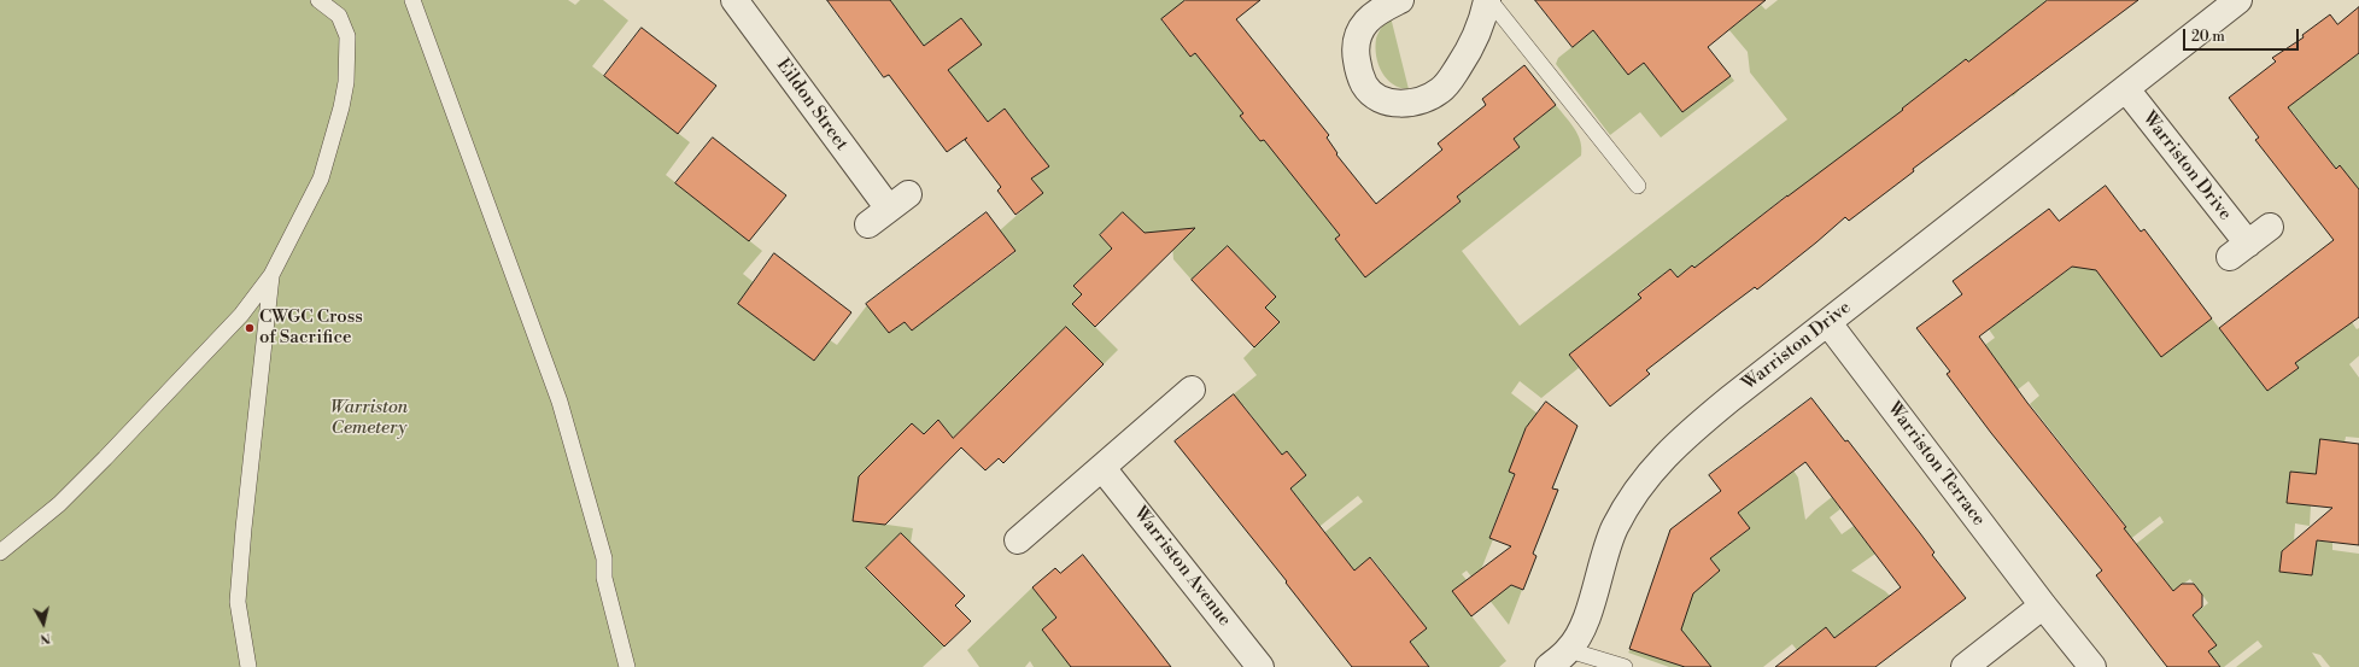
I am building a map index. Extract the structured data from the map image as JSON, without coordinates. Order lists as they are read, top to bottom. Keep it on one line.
{"streets":{"street":["Eildon Street","Warriston Drive","Warriston Terrace","Warriston Avenue"]},"crossings":[["Warriston Drive","Warriston Terrace"]],"parks":["Warriston Cemetery"],"places":["CWGC Cross of Sacrifice"],"scale_bar":"20 m","north":"bottom"}
